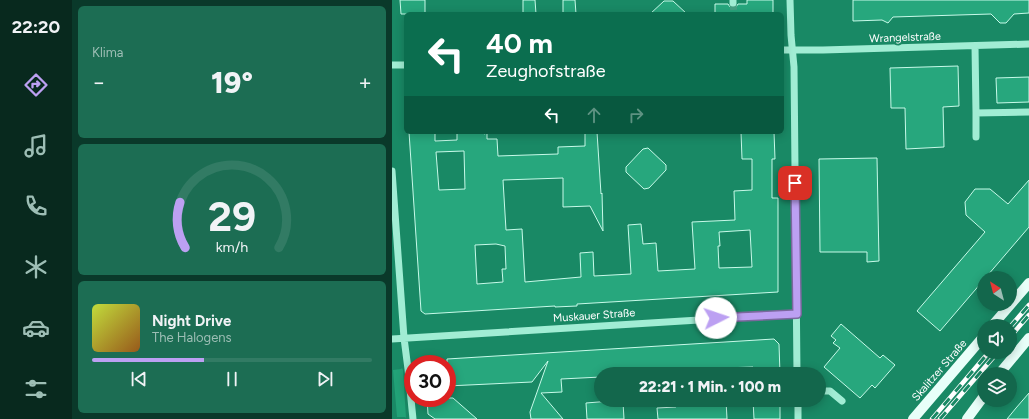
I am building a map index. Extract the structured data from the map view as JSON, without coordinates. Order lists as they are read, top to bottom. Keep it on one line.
{"streets":{"main road":["Skalitzer Straße"],"street":["Wrangelstraße","Muskauer Straße"]},"north":"top left","page":{"tabs":"22:20","tile":"Klima","turn":["40 m","Zeughofstraße"],"heat":["−","19°","+"],"song":["Night Drive","The Halogens"],"limit":"30","trip":"22:21 · 1 Min. · 100 m","gauge":["29","km/h"]}}
